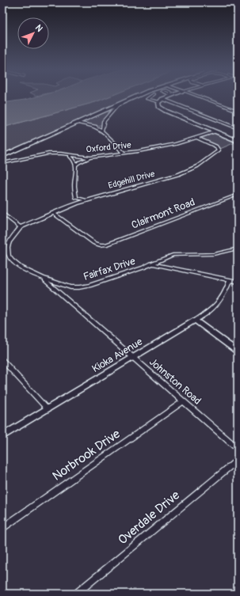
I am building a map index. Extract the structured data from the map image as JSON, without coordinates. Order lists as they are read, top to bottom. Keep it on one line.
{"streets":{"street":["Oxford Drive","Edgehill Drive","Clairmont Road","Fairfax Drive","Kioka Avenue","Johnston Road","Norbrook Drive","Overdale Drive"]},"crossings":[["Oxford Drive","Edgehill Drive"],["Edgehill Drive","Clairmont Road"],["Edgehill Drive","Fairfax Drive"],["Fairfax Drive","Johnston Road"],["Kioka Avenue","Johnston Road"],["Johnston Road","Norbrook Drive"]],"north":"top right"}
